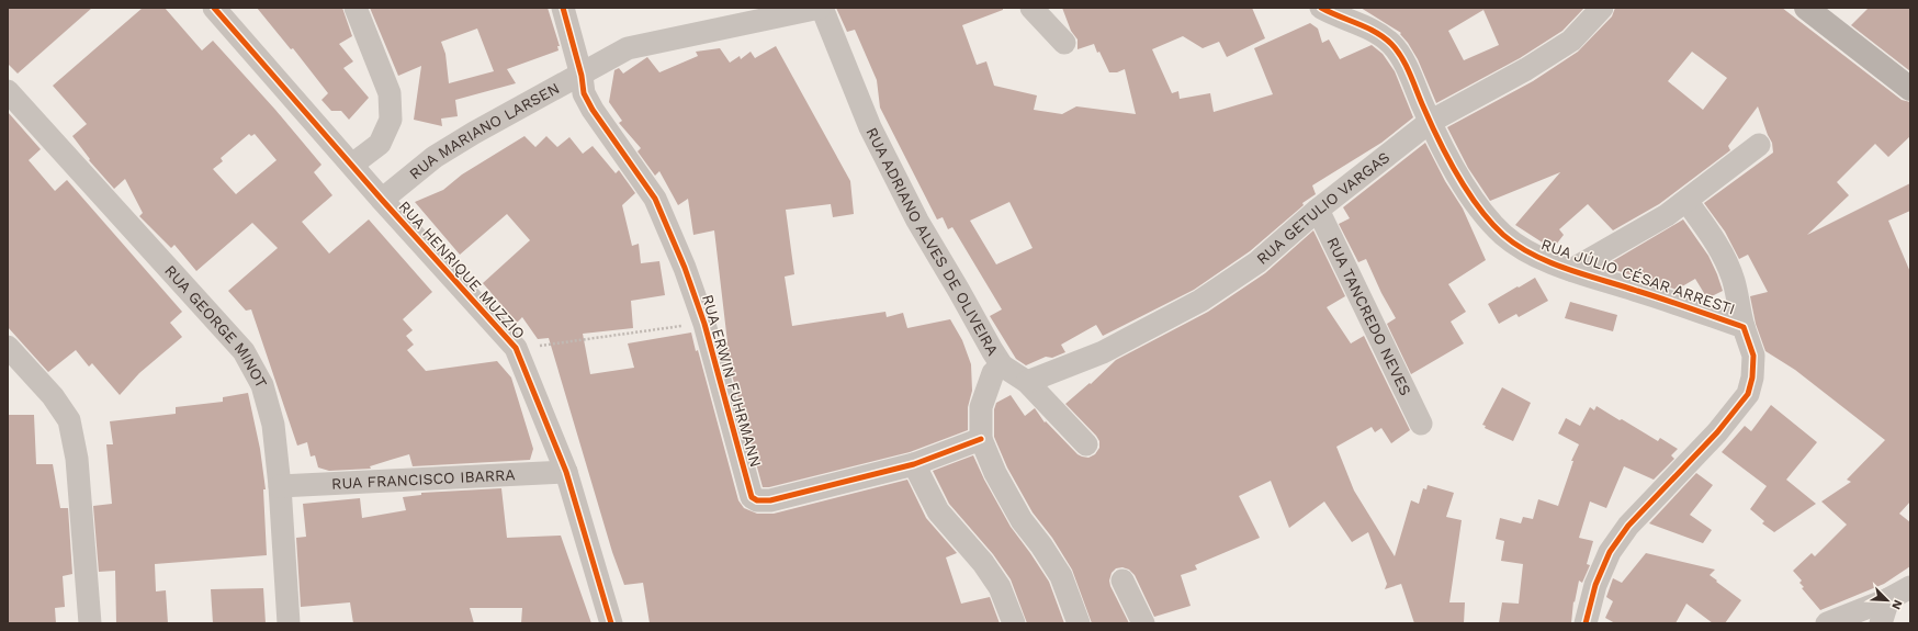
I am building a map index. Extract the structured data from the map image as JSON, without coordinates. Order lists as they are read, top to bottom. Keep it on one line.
{"streets":{"street":["RUA MARIANO LARSEN","RUA GETULIO VARGAS","RUA ADRIANO ALVES DE OLIVEIRA","RUA HENRIQUE MUZZIO","RUA JÚLIO CÉSAR ARRESTI","RUA TANCREDO NEVES","RUA GEORGE MINOT","RUA ERWIN FUHRMANN","RUA FRANCISCO IBARRA"]},"crossings":[["RUA MARIANO LARSEN","RUA ADRIANO ALVES DE OLIVEIRA"],["RUA MARIANO LARSEN","RUA HENRIQUE MUZZIO"],["RUA MARIANO LARSEN","RUA ERWIN FUHRMANN"],["RUA GETULIO VARGAS","RUA ADRIANO ALVES DE OLIVEIRA"],["RUA GETULIO VARGAS","RUA JÚLIO CÉSAR ARRESTI"],["RUA GETULIO VARGAS","RUA TANCREDO NEVES"],["RUA HENRIQUE MUZZIO","RUA FRANCISCO IBARRA"],["RUA GEORGE MINOT","RUA FRANCISCO IBARRA"]],"north":"bottom right"}
